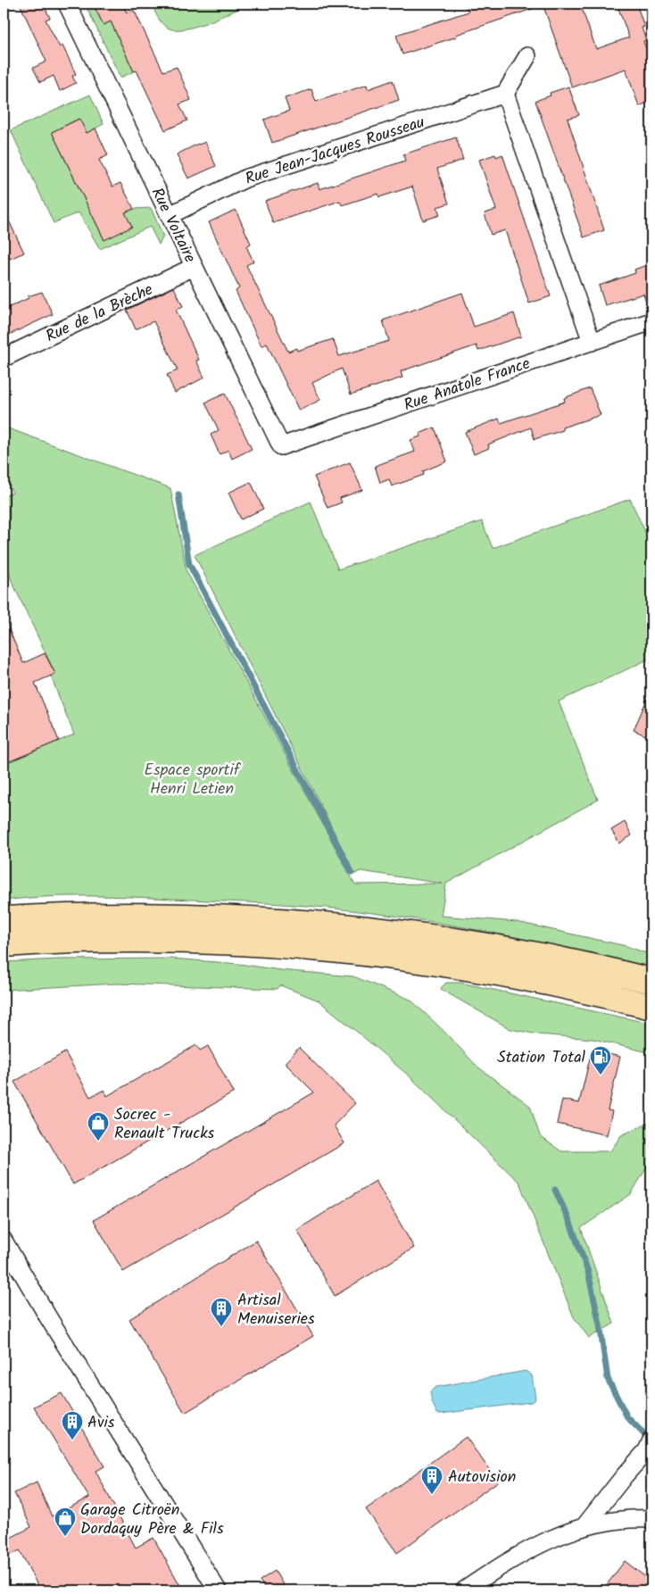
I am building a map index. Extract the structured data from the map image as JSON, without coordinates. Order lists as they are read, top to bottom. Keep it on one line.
{"streets":{"street":["Rue Jean-Jacques Rousseau","Rue Voltaire","Rue de la Brèche","Rue Anatole France"]},"crossings":[["Rue Jean-Jacques Rousseau","Rue Voltaire"],["Rue Voltaire","Rue de la Brèche"],["Rue Voltaire","Rue Anatole France"]],"parks":["Espace sportif Henri Letien"],"places":{"fuel station":["Station Total"],"shop":["Socrec - Renault Trucks","Garage Citroën Dordaquy Père & Fils"],"building":["Artisal Menuiseries","Avis","Autovision"]}}
